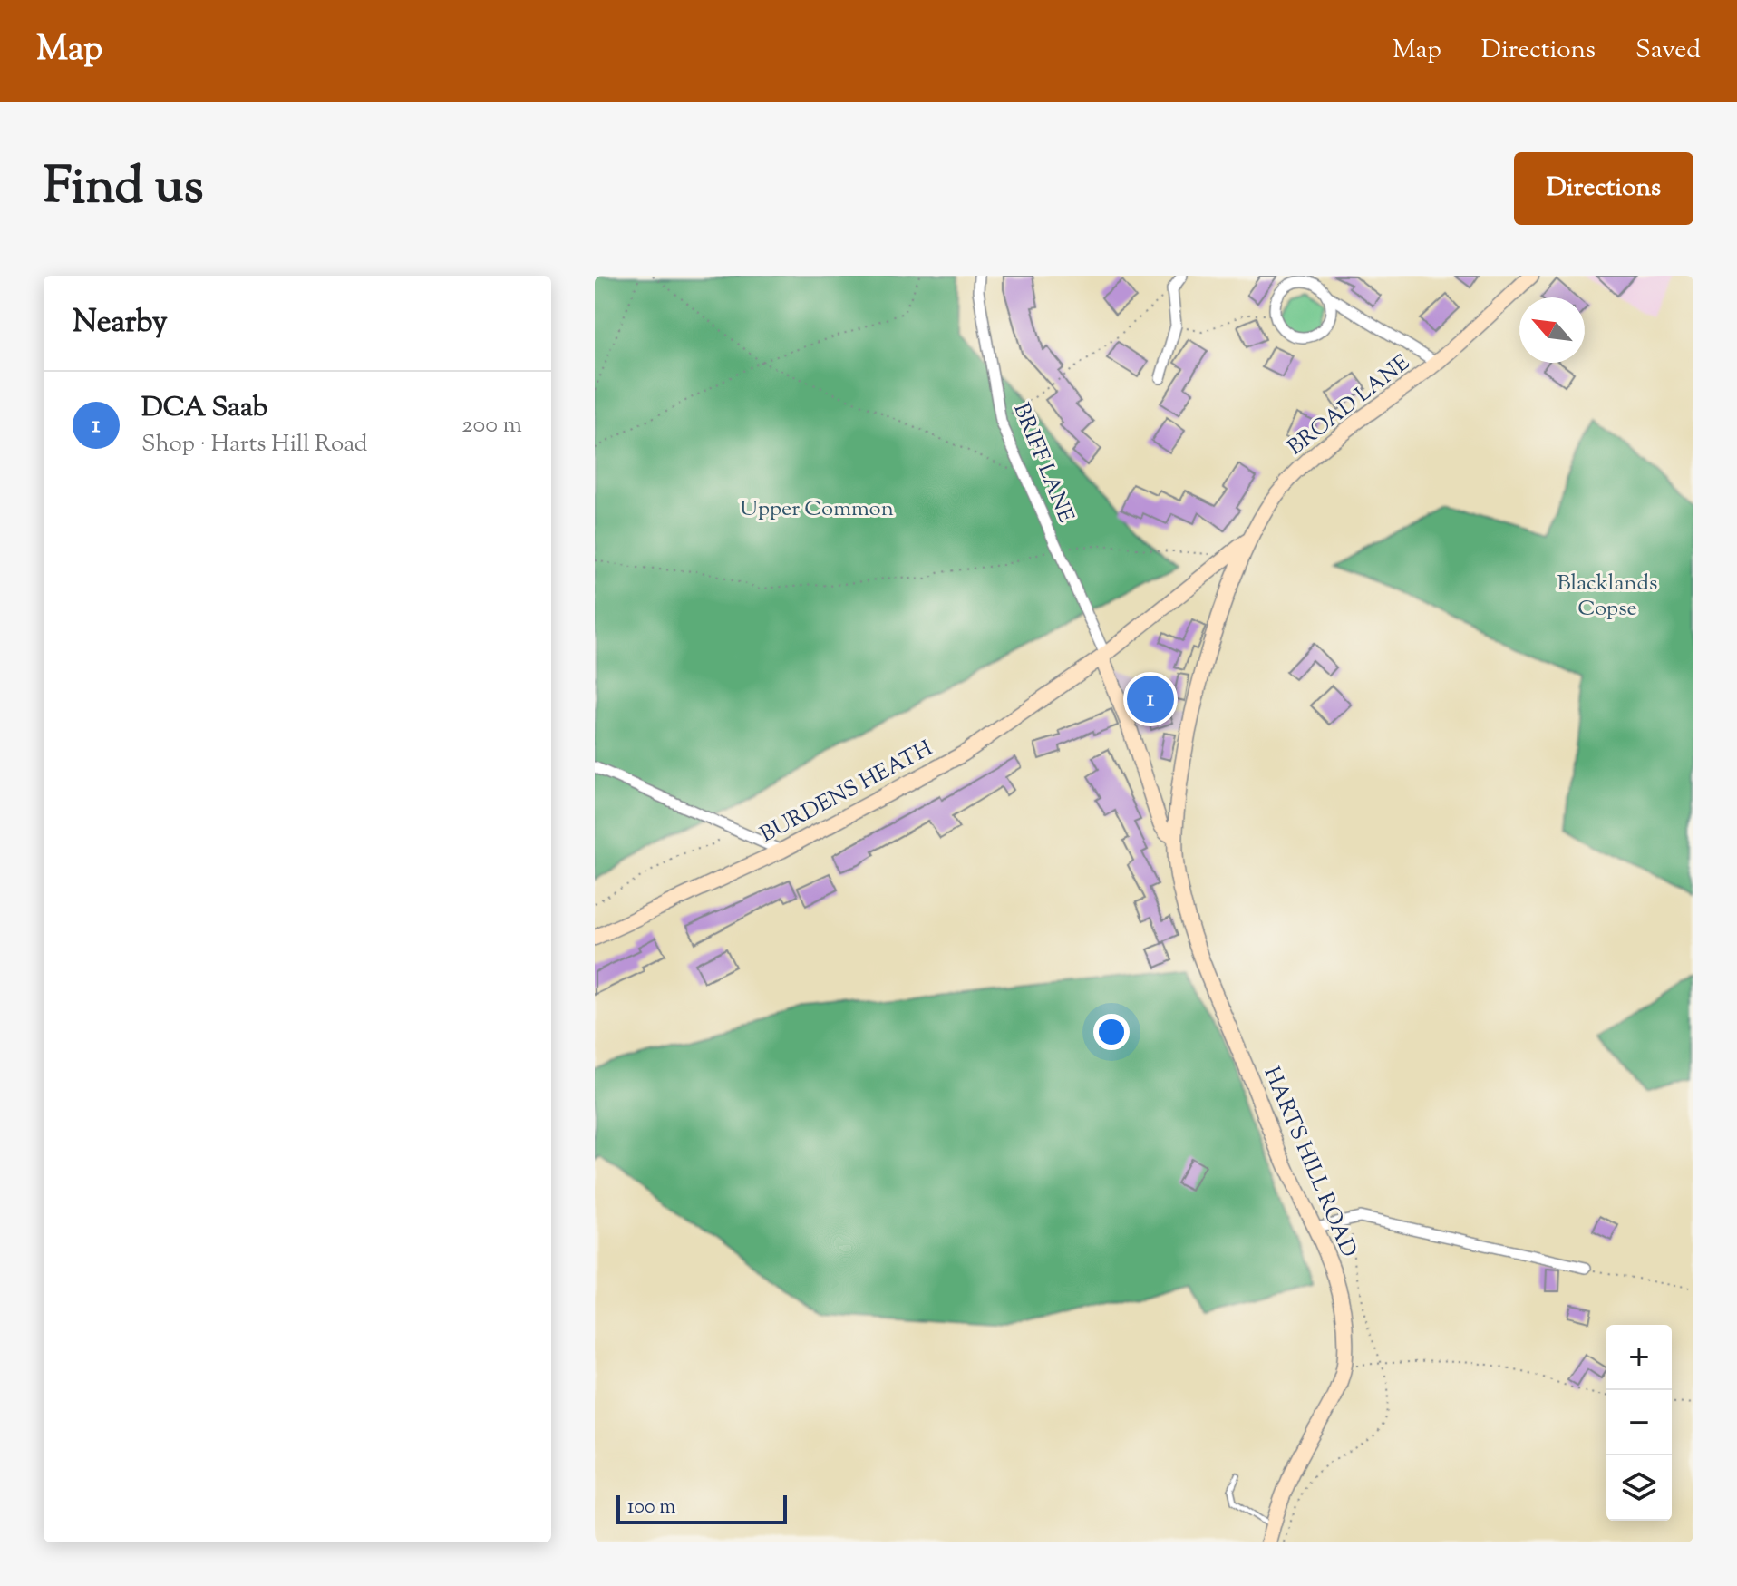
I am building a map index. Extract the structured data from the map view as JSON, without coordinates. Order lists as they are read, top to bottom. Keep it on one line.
{"streets":{"street":["BROAD LANE","BRIFF LANE","BURDENS HEATH","HARTS HILL ROAD"]},"crossings":[["BROAD LANE","BRIFF LANE"],["BROAD LANE","BURDENS HEATH"],["BROAD LANE","HARTS HILL ROAD"],["BRIFF LANE","BURDENS HEATH"],["BRIFF LANE","HARTS HILL ROAD"],["BURDENS HEATH","HARTS HILL ROAD"]],"parks":["Upper Common","Blacklands Copse"],"scale_bar":"100 m","north":"top left","page":{"header":"Map","nav":["Map","Directions","Saved"],"title":"Find us","buttons":"Directions","heading":"Nearby","list":[{"mark":"1","name":"DCA Saab","note":"Shop · Harts Hill Road","value":"200 m"}],"pins":"1","map_buttons":["+","−"],"scale":"100 m"}}
